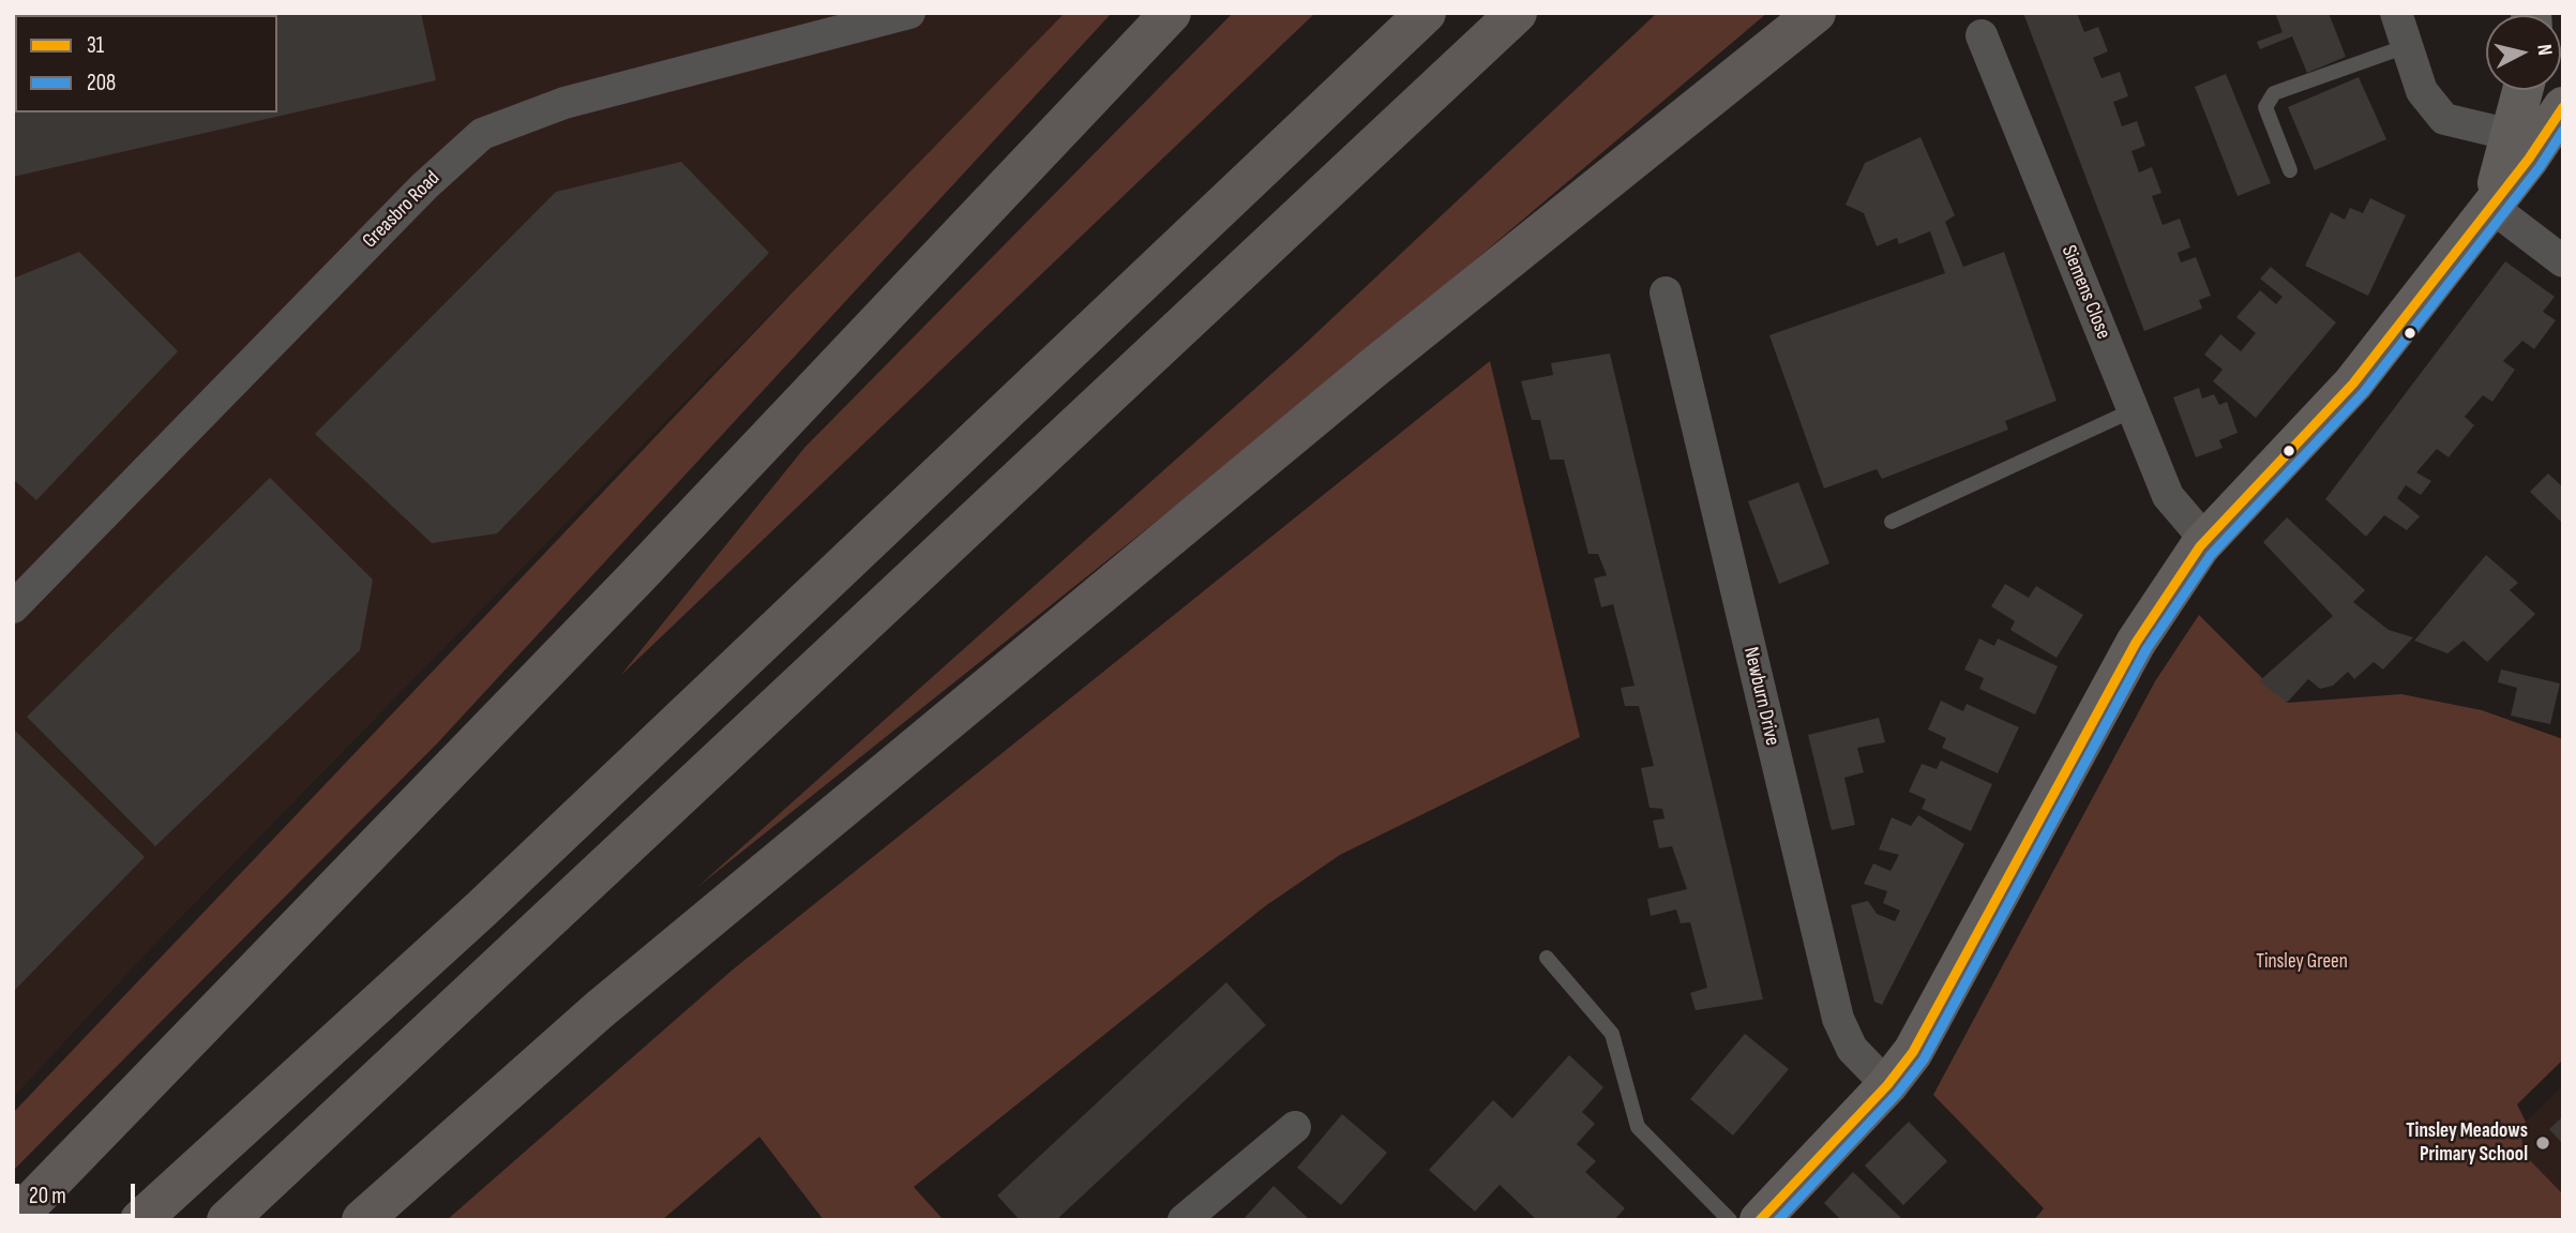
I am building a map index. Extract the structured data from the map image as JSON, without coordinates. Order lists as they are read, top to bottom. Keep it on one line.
{"streets":{"street":["Greasbro Road","Siemens Close","Newburn Drive"]},"parks":["Tinsley Green"],"places":["Tinsley Meadows Primary School"],"lines":["transit line 31","transit line 208"],"legend":["31","208"],"scale_bar":"20 m","north":"right"}
